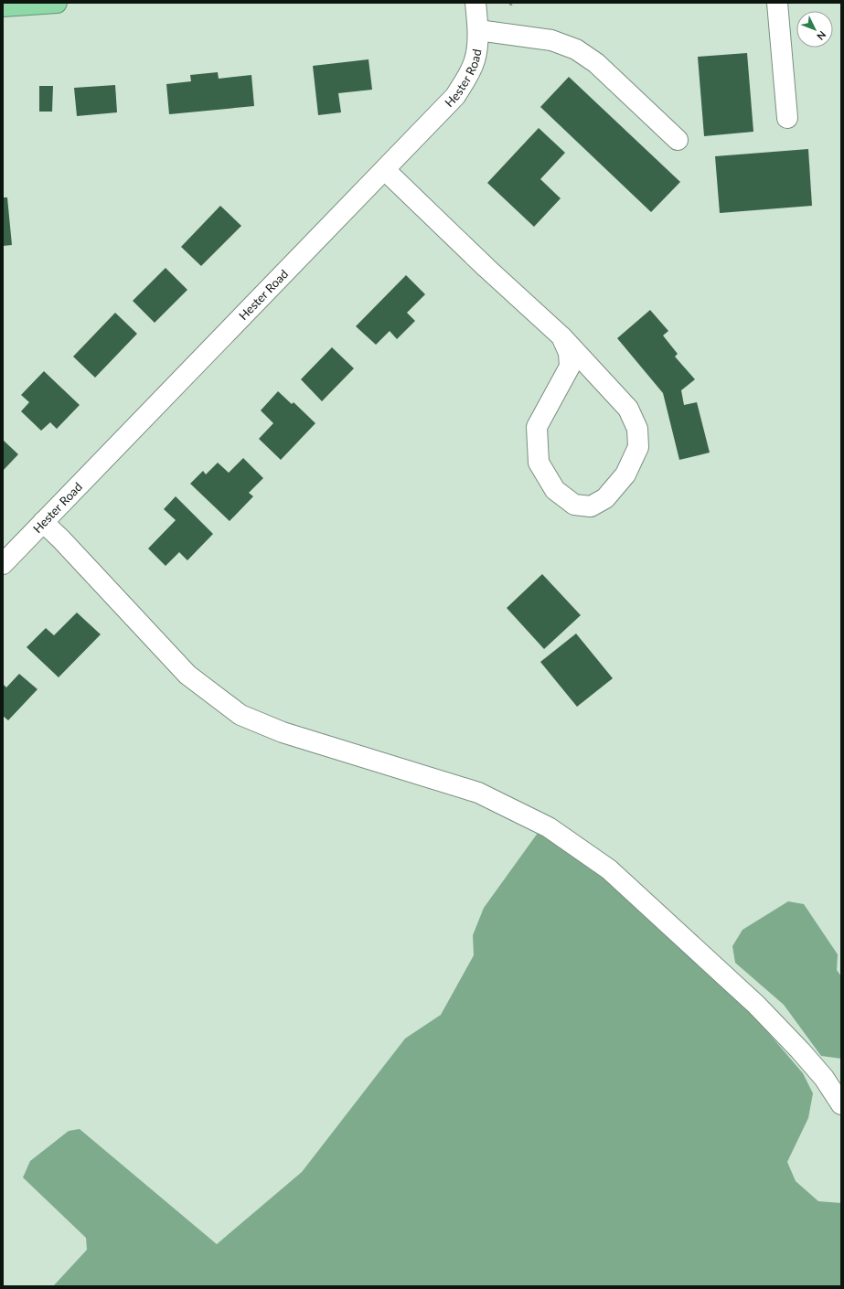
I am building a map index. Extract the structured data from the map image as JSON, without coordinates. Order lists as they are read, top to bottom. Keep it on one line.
{"streets":{"street":["Hester Road"]},"north":"bottom right"}
